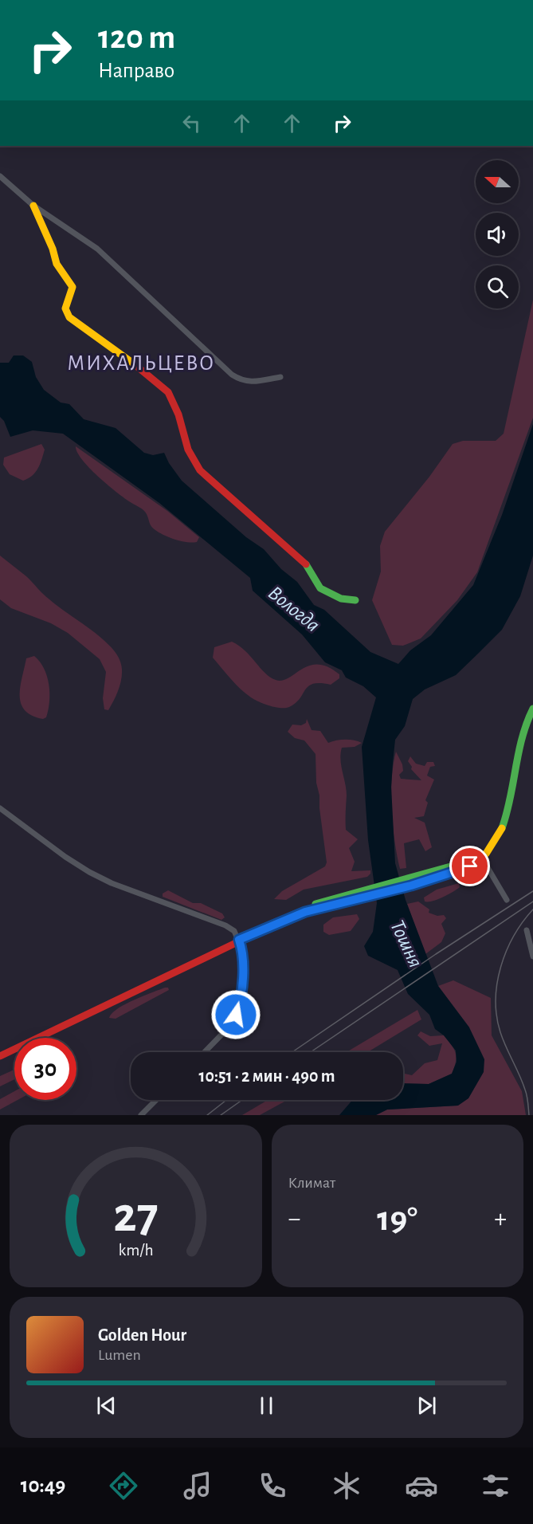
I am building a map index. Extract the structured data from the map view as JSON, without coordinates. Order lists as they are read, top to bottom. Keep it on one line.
{"districts":["МИХАЛЬЦЕВО"],"water":["Вологда","Тошня"],"north":"left","page":{"turn":["120 m","Направо"],"limit":"30","trip":"10:51 · 2 мин · 490 m","tile":"Климат","heat":["−","19°","+"],"song":["Golden Hour","Lumen"],"tabs":"10:49","gauge":["27","km/h"]}}
